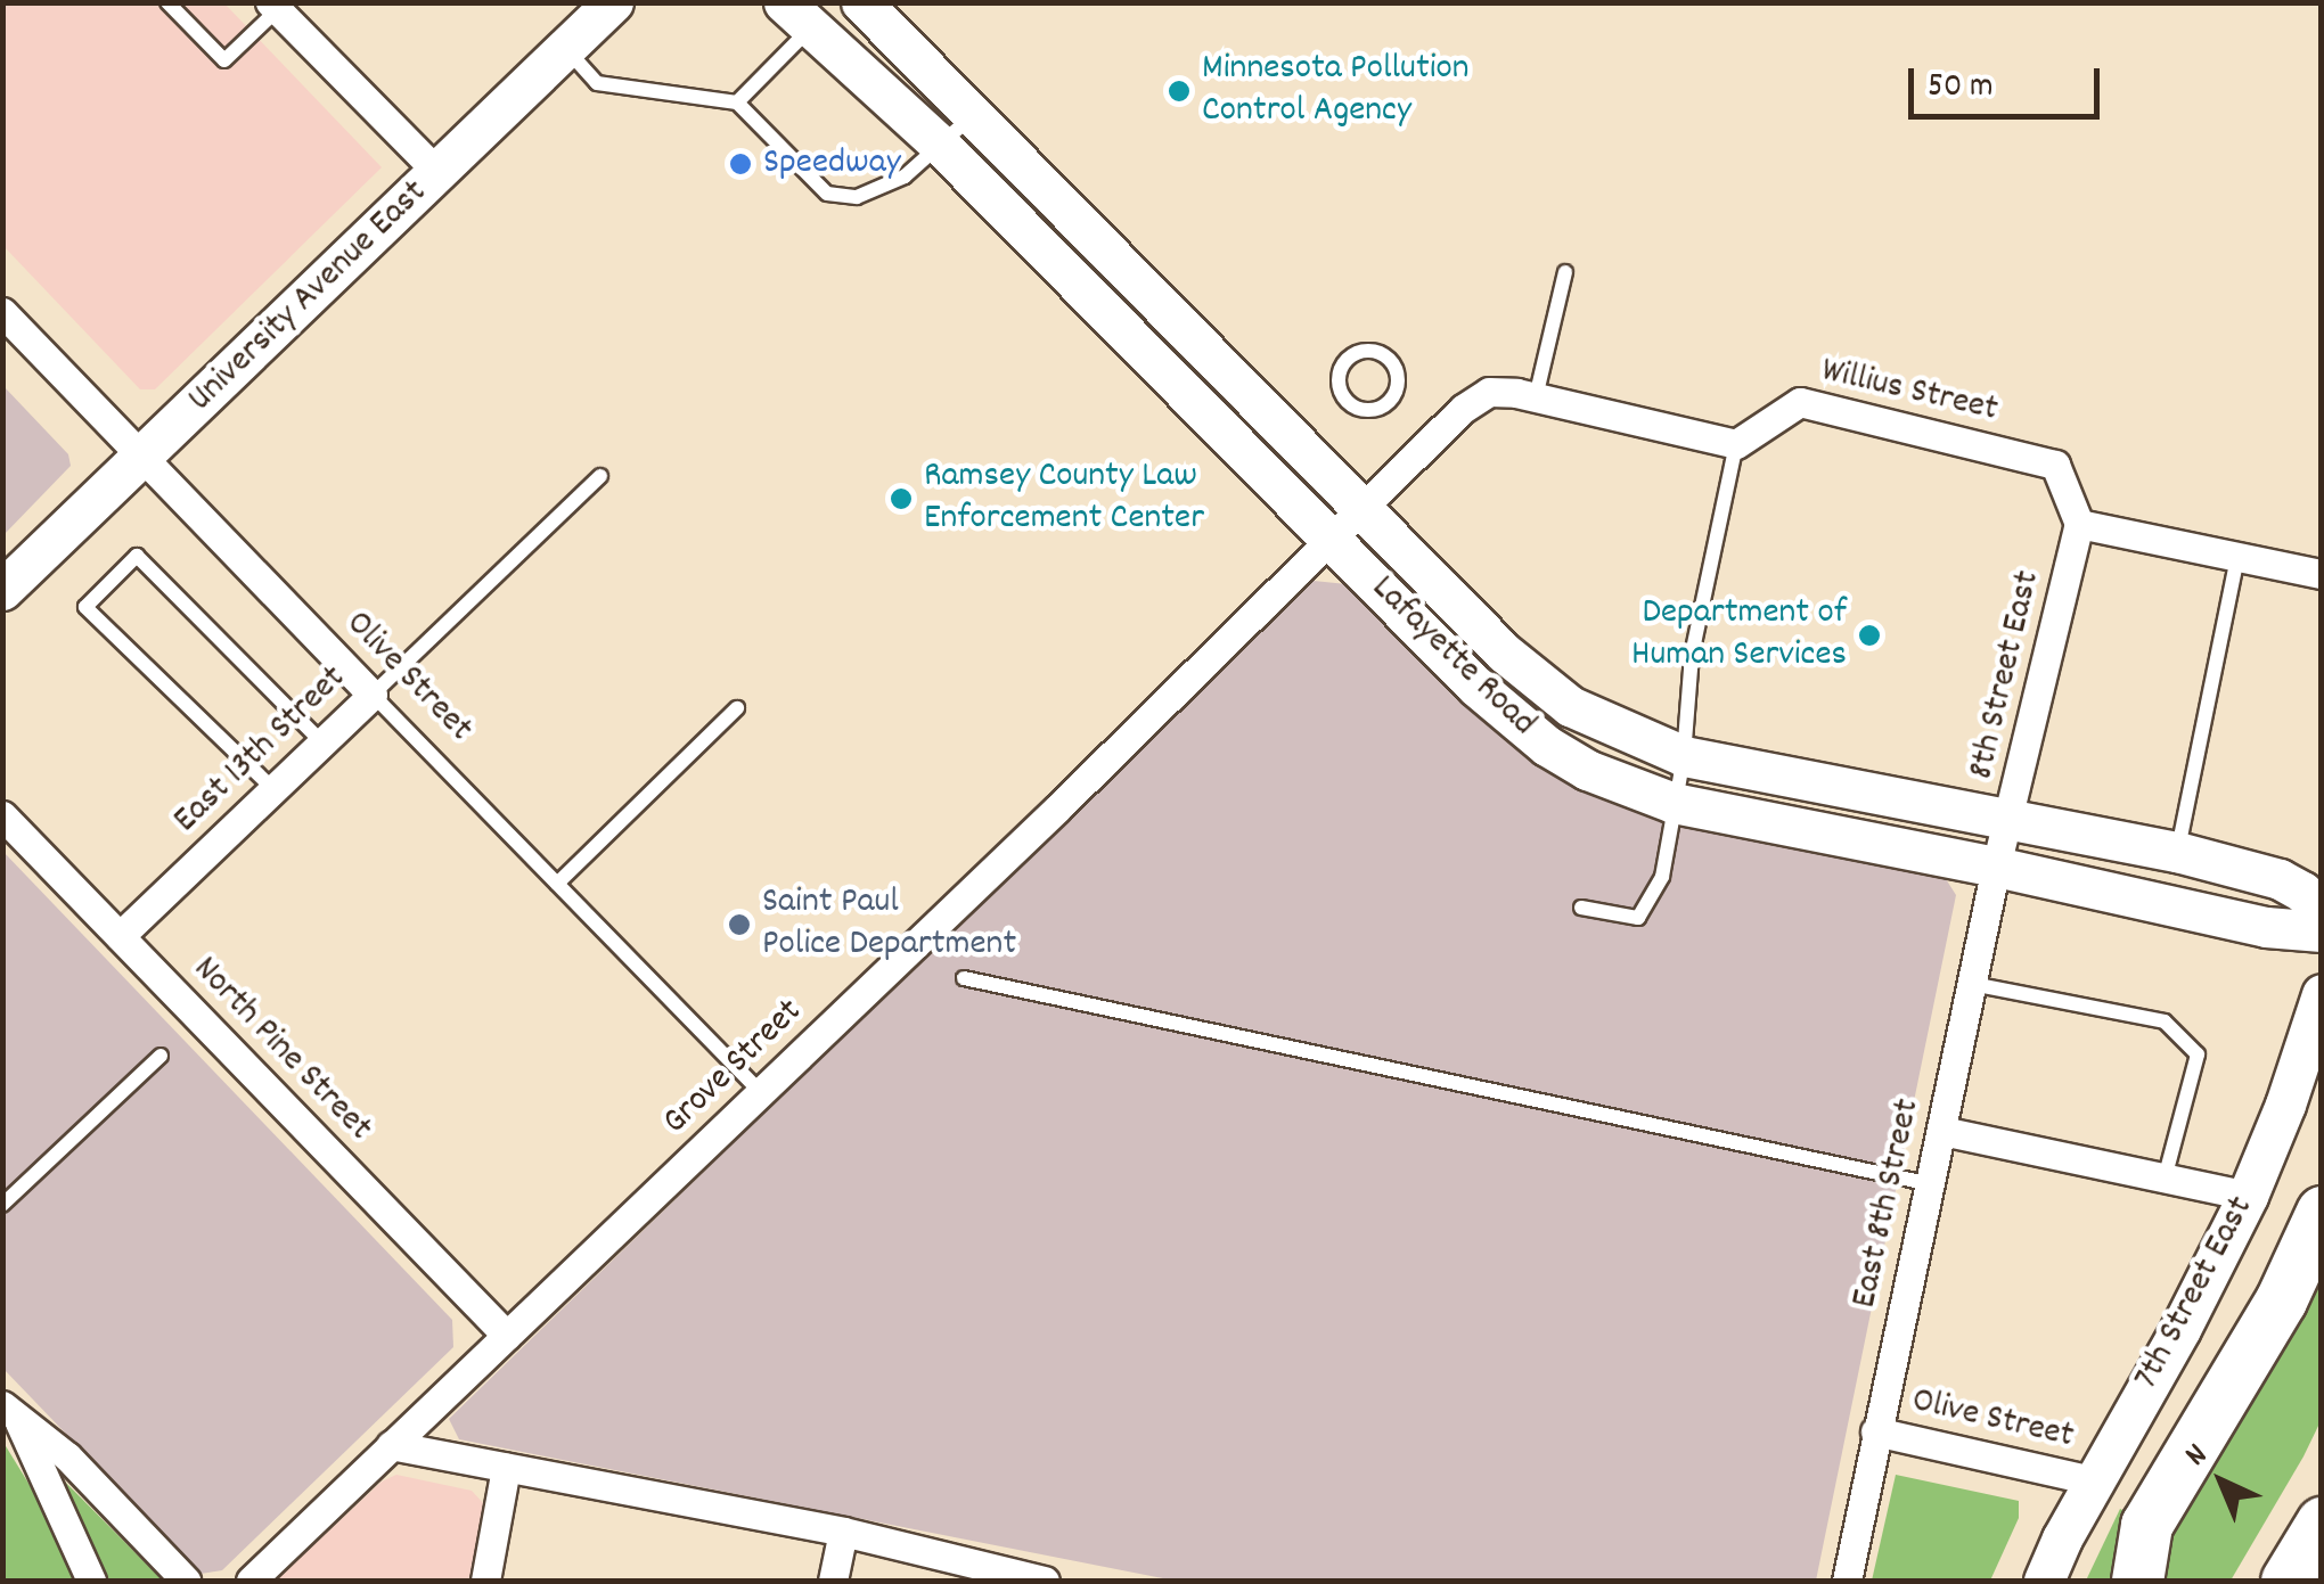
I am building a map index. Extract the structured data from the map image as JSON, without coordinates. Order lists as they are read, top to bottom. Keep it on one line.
{"streets":{"main road":["University Avenue East","Lafayette Road","7th Street East"],"street":["Willius Street","8th Street East","Olive Street","East 13th Street","North Pine Street","Grove Street","East 8th Street"]},"crossings":[["University Avenue East","Olive Street"],["Willius Street","8th Street East"],["Lafayette Road","8th Street East"],["Lafayette Road","Grove Street"],["Lafayette Road","East 8th Street"],["8th Street East","East 8th Street"],["Olive Street","East 13th Street"],["Olive Street","Grove Street"],["Olive Street","East 8th Street"],["Olive Street","7th Street East"],["East 13th Street","North Pine Street"],["North Pine Street","Grove Street"]],"places":["Minnesota Pollution Control Agency","Speedway","Ramsey County Law Enforcement Center","Department of Human Services","Saint Paul Police Department"],"scale_bar":"50 m","north":"top left"}
